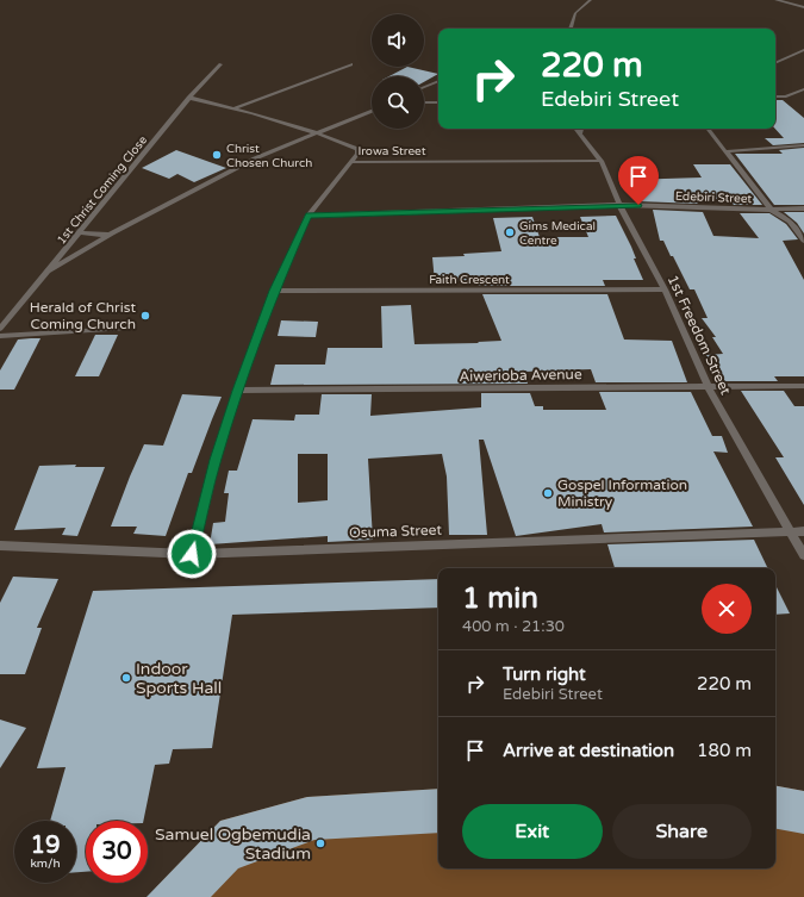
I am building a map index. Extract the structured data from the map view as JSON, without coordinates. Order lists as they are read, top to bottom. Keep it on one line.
{"streets":{"street":["Irowa Street","1st Christ Coming Close","Edebiri Street","Faith Crescent","1st Freedom Street","Aiwerioba Avenue","Osuma Street"]},"crossings":[["Irowa Street","Edebiri Street"],["Irowa Street","Faith Crescent"],["Irowa Street","1st Freedom Street"],["Irowa Street","Aiwerioba Avenue"],["Irowa Street","Osuma Street"],["Edebiri Street","1st Freedom Street"],["Faith Crescent","1st Freedom Street"],["1st Freedom Street","Aiwerioba Avenue"],["1st Freedom Street","Osuma Street"]],"places":["Christ Chosen Church","Gims Medical Centre","Herald of Christ Coming Church","Gospel Information Ministry","Indoor Sports Hall","Samuel Ogbemudia Stadium"],"page":{"turn":["220 m","Edebiri Street"],"heading":["1 min","400 m · 21:30"],"list":[{"name":"Turn right","note":"Edebiri Street","value":"220 m"},{"name":"Arrive at destination","value":"180 m"}],"buttons":["Exit","Share"],"speed":"19 km/h","limit":"30"}}
